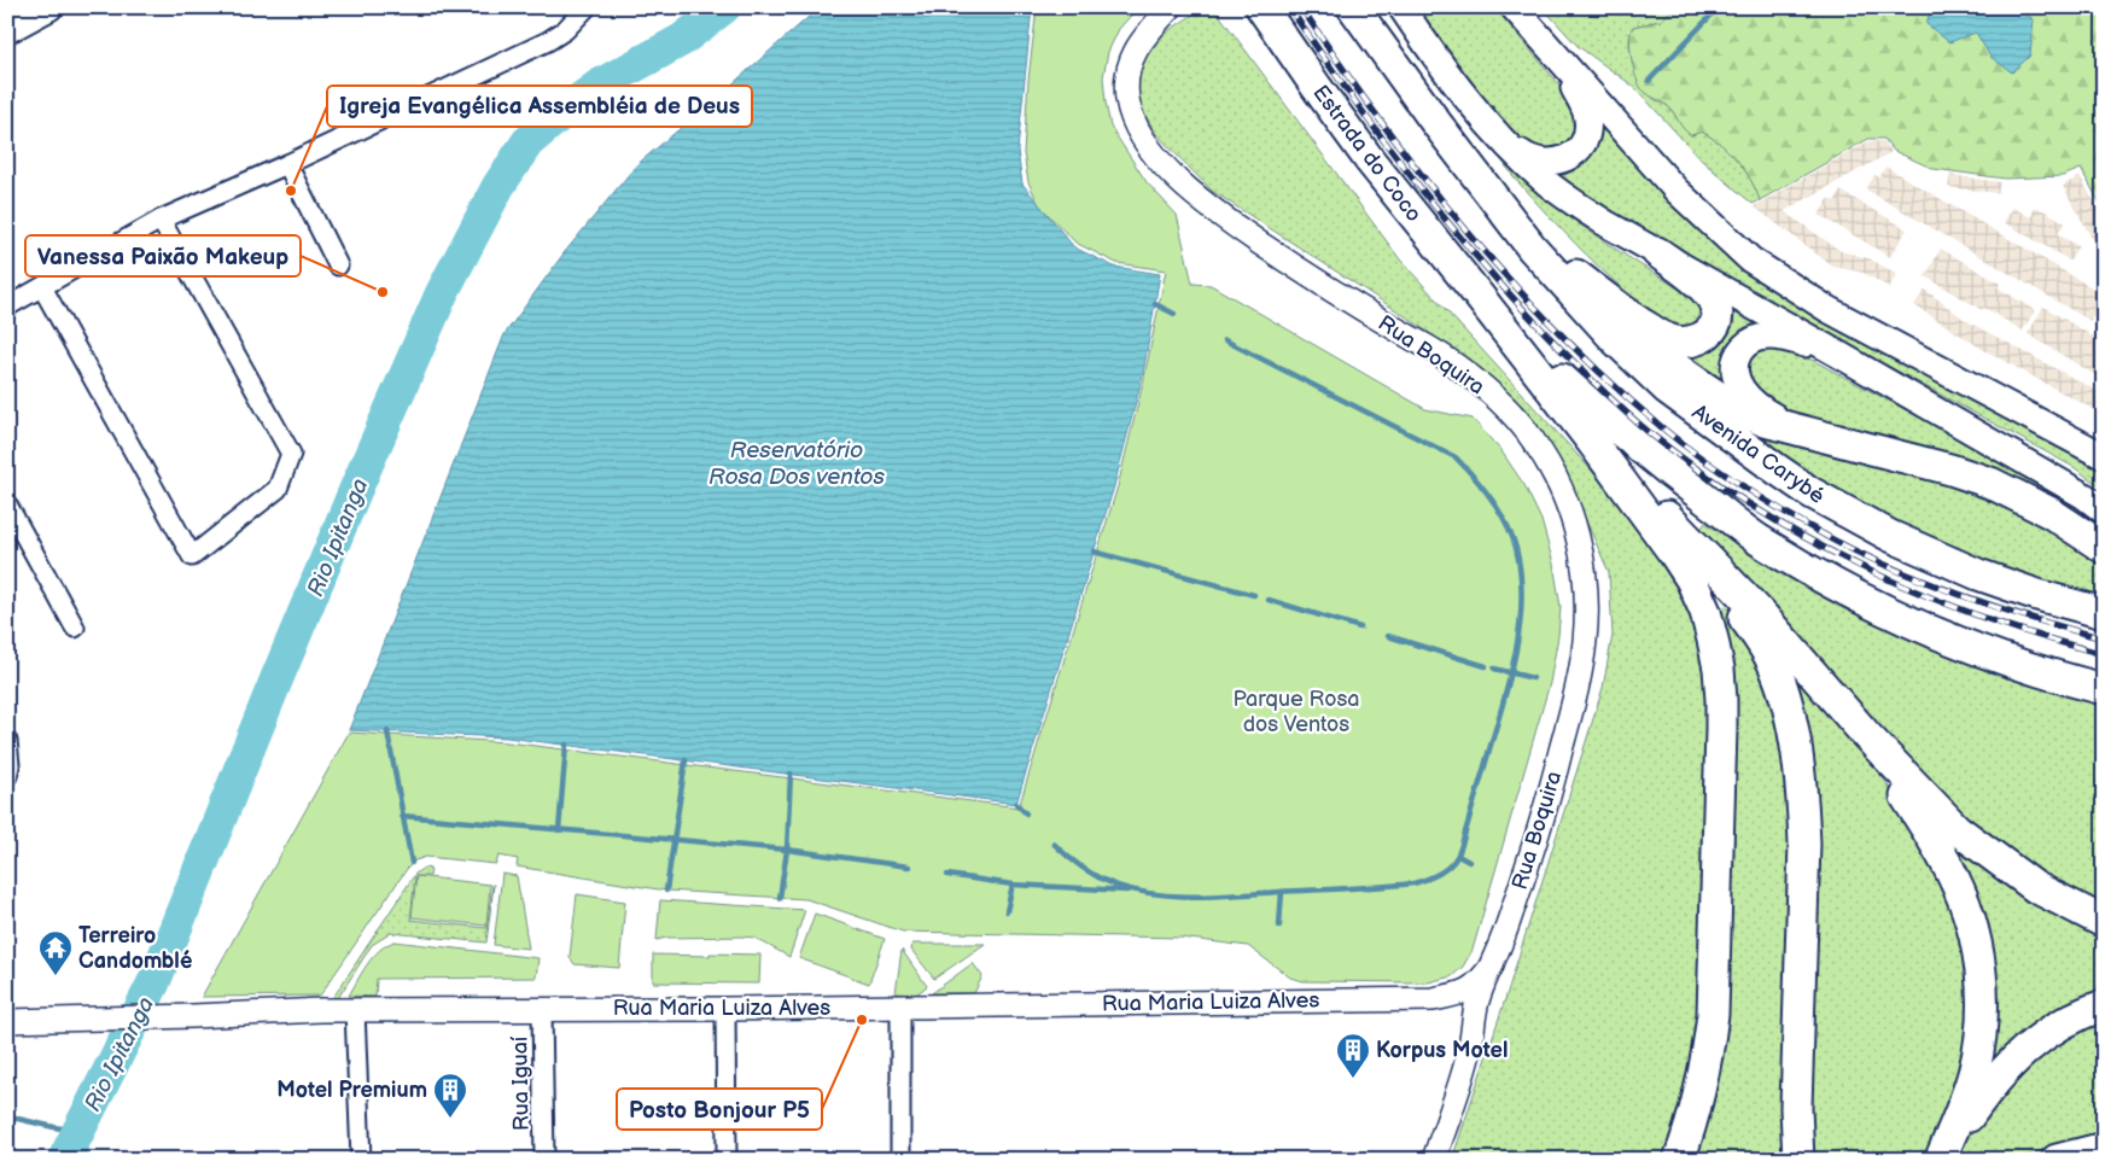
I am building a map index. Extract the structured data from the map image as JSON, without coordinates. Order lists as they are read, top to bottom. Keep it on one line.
{"streets":{"highway":["Estrada do Coco","Avenida Carybé"],"street":["Rua Boquira","Rua Maria Luiza Alves","Rua Iguaí"]},"crossings":[["Rua Boquira","Rua Maria Luiza Alves"],["Rua Maria Luiza Alves","Rua Iguaí"]],"water":["Reservatório Rosa Dos ventos","Rio Ipitanga"],"parks":["Parque Rosa dos Ventos"],"places":{"other":["Igreja Evangélica Assembléia de Deus","Vanessa Paixão Makeup","Posto Bonjour P5"],"temple":["Terreiro Candomblé"],"building":["Korpus Motel","Motel Premium"]}}
